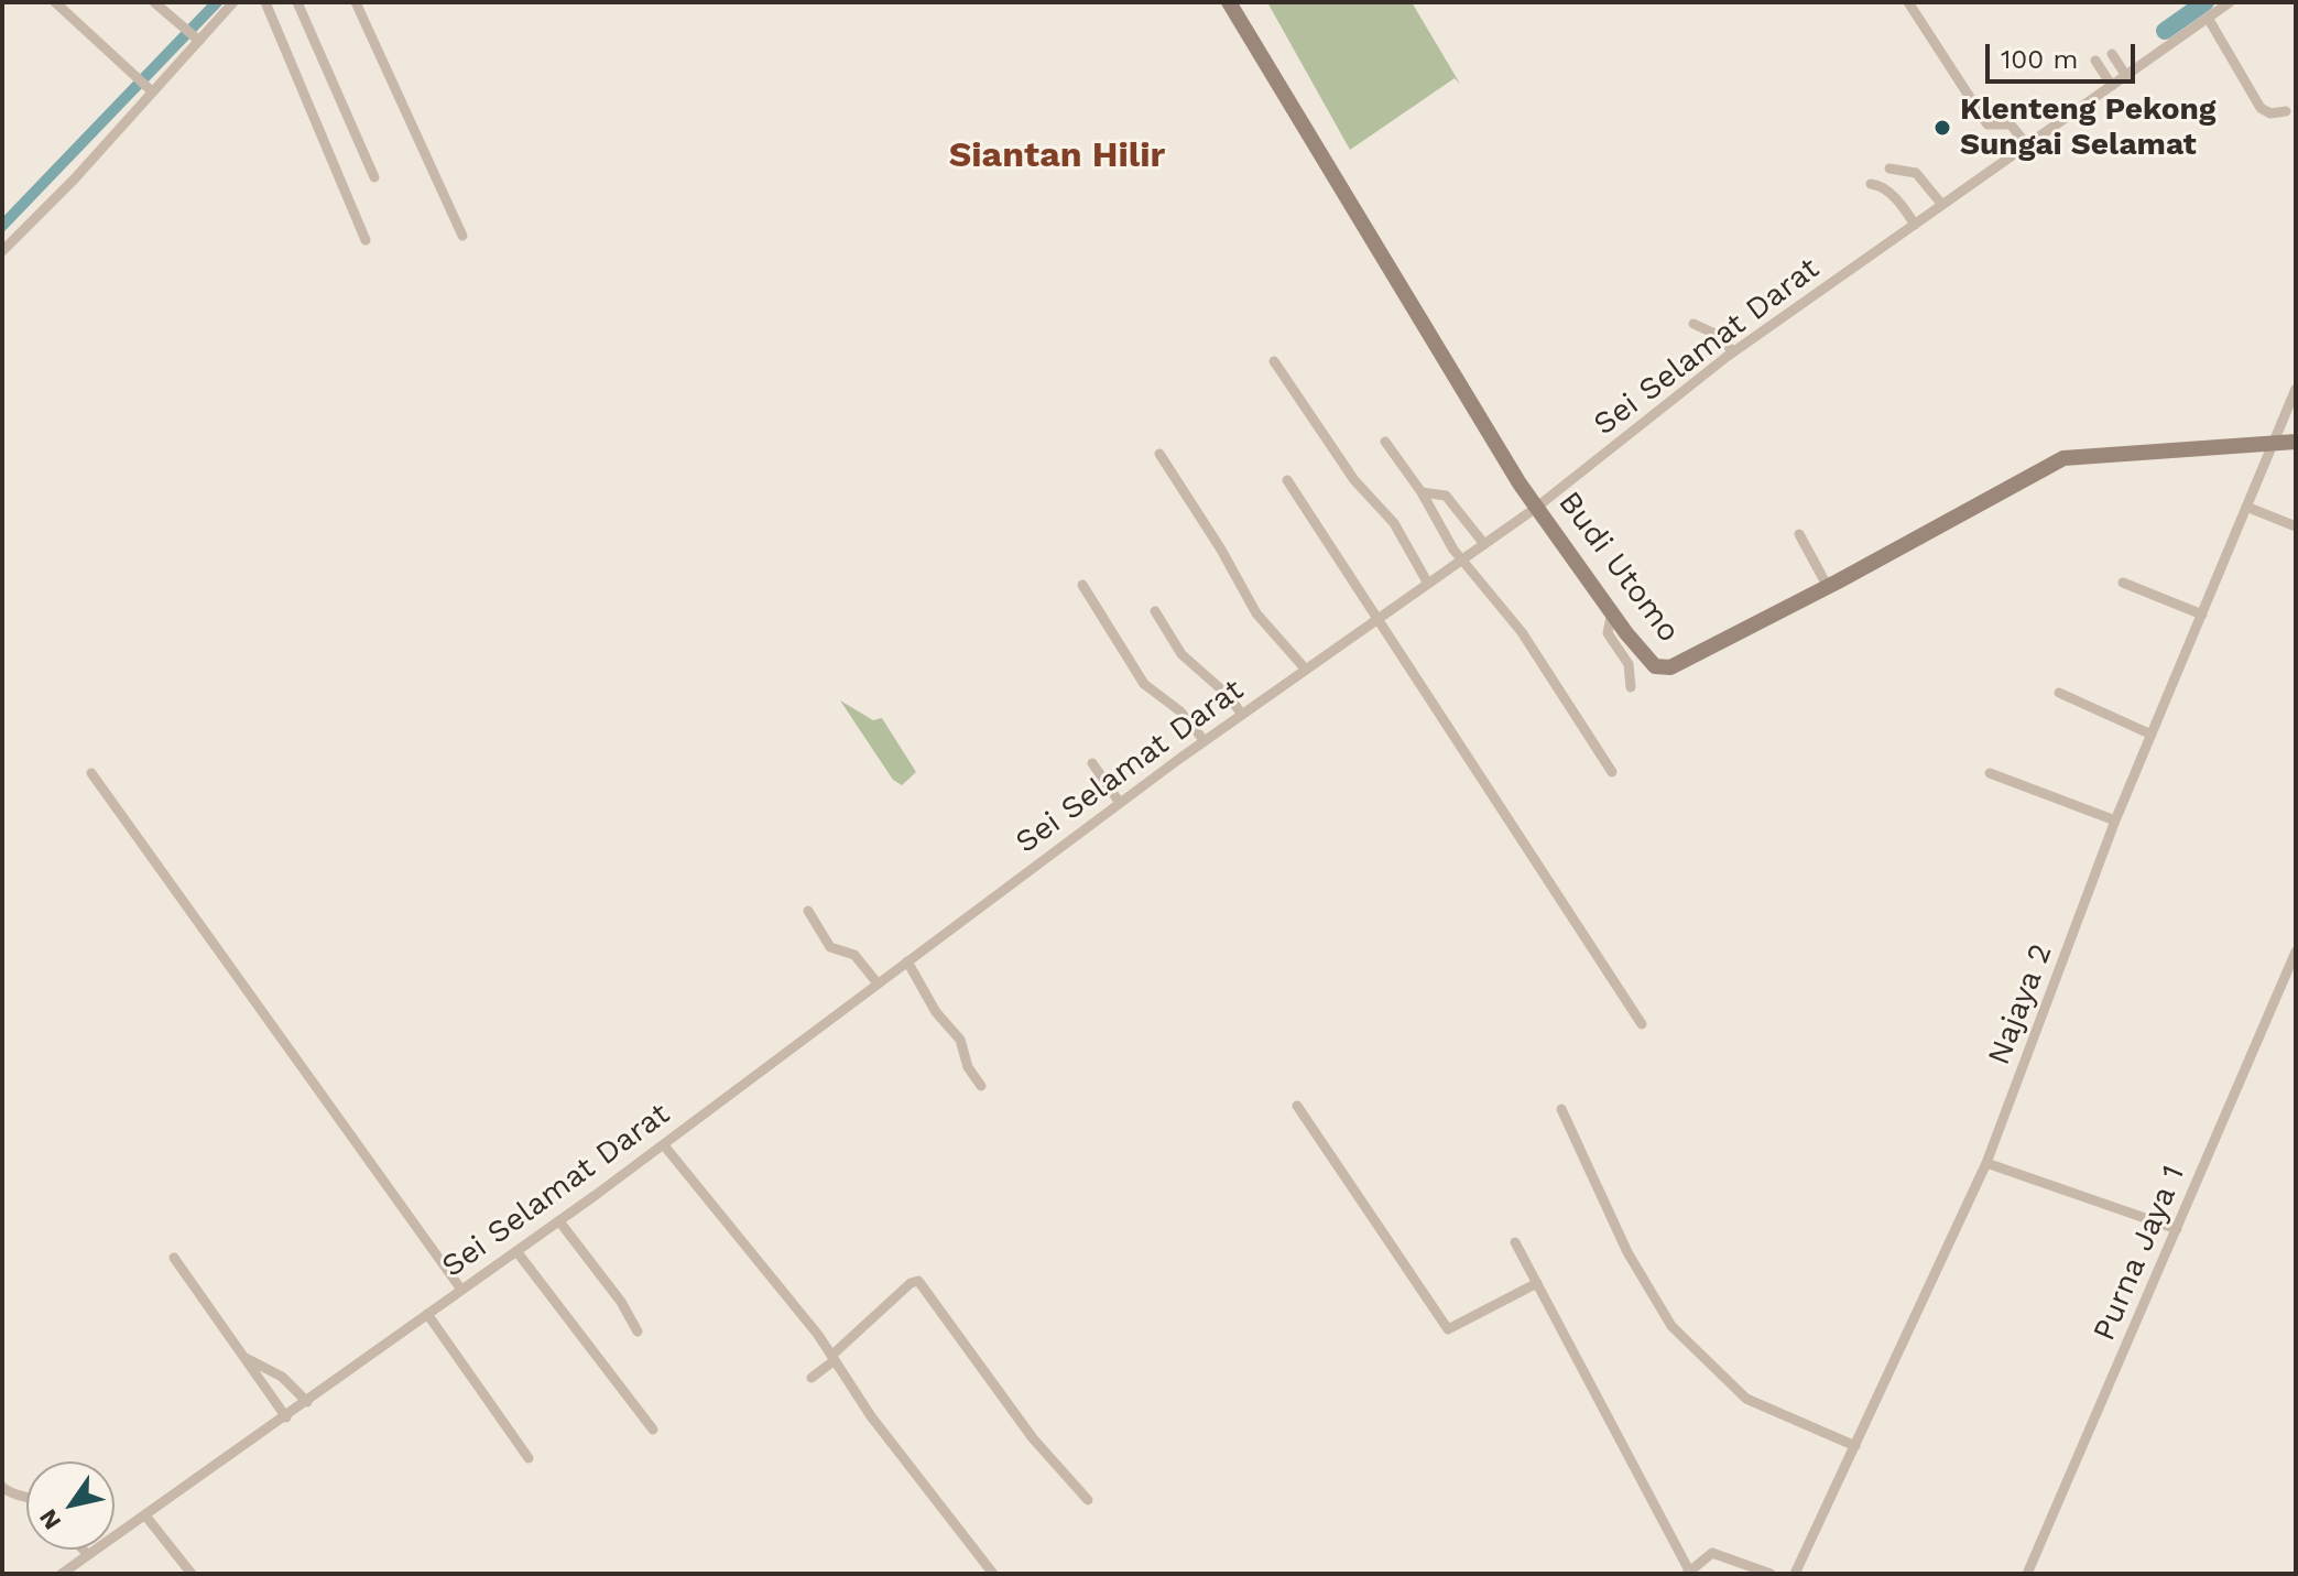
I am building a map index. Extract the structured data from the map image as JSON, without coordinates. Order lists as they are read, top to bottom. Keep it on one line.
{"streets":{"street":["Sei Selamat Darat","Budi Utomo","Najaya 2","Purna Jaya 1"]},"crossings":[["Sei Selamat Darat","Budi Utomo"],["Budi Utomo","Najaya 2"]],"districts":["Siantan Hilir"],"places":["Klenteng Pekong Sungai Selamat"],"scale_bar":"100 m","north":"bottom left"}
